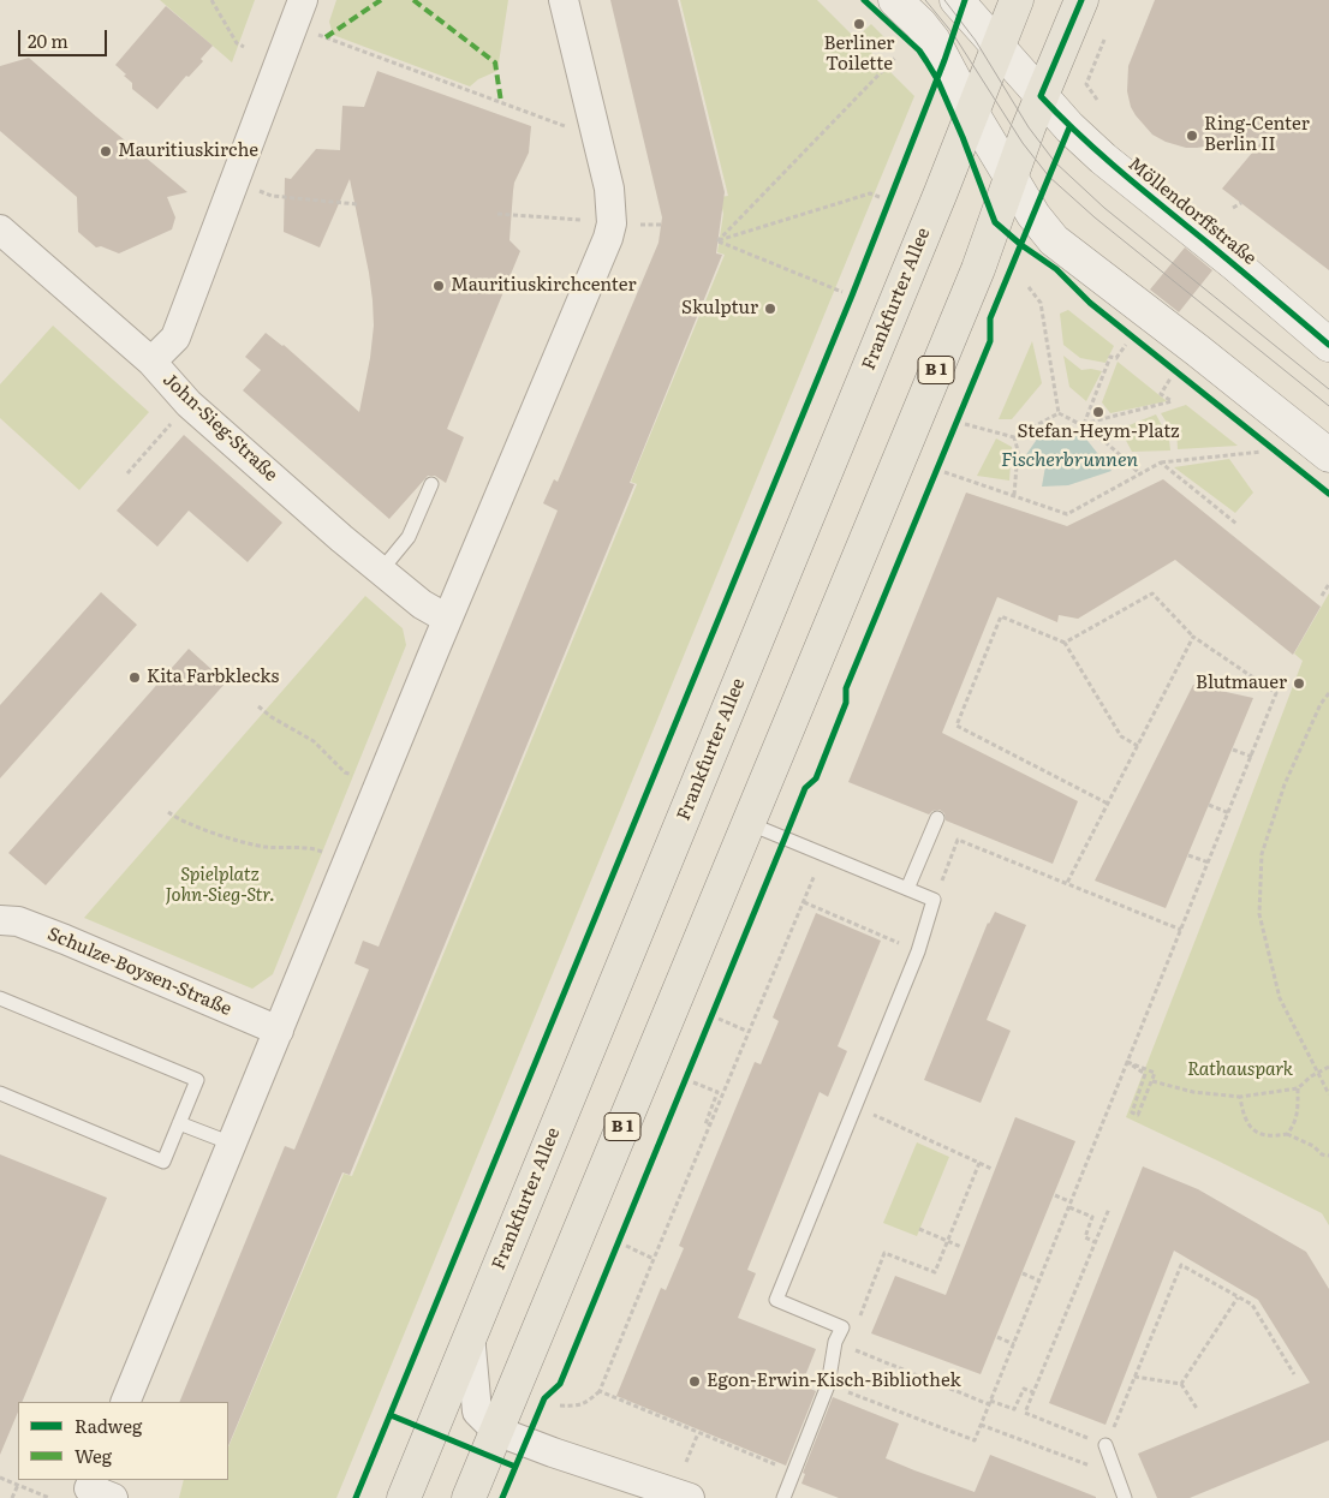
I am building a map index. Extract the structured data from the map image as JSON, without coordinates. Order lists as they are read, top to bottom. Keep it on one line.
{"streets":{"main road":["Möllendorffstraße","Frankfurter Allee","B 1"],"street":["John-Sieg-Straße","Schulze-Boysen-Straße"]},"crossings":[["Möllendorffstraße","Frankfurter Allee"],["Möllendorffstraße","B 1"]],"water":["Fischerbrunnen"],"parks":["Spielplatz John-Sieg-Str.","Rathauspark"],"places":["Berliner Toilette","Ring-Center Berlin II","Mauritiuskirche","Mauritiuskirchcenter","Skulptur","Stefan-Heym-Platz","Kita Farbklecks","Blutmauer","Egon-Erwin-Kisch-Bibliothek"],"legend":["Radweg","Weg"],"scale_bar":"20 m"}
